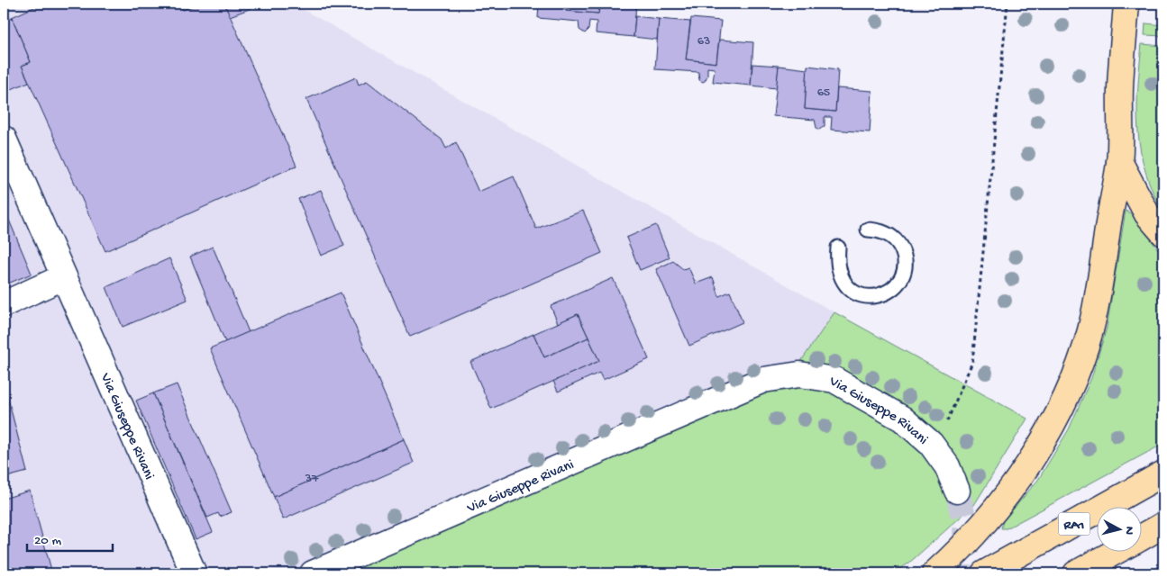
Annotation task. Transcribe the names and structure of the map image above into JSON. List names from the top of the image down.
{
  "streets": {
    "highway": ["RA1"],
    "street": ["Via Giuseppe Rivani"]
  },
  "house_numbers": ["63", "65", "37"],
  "scale_bar": "20 m",
  "north": "right"
}
